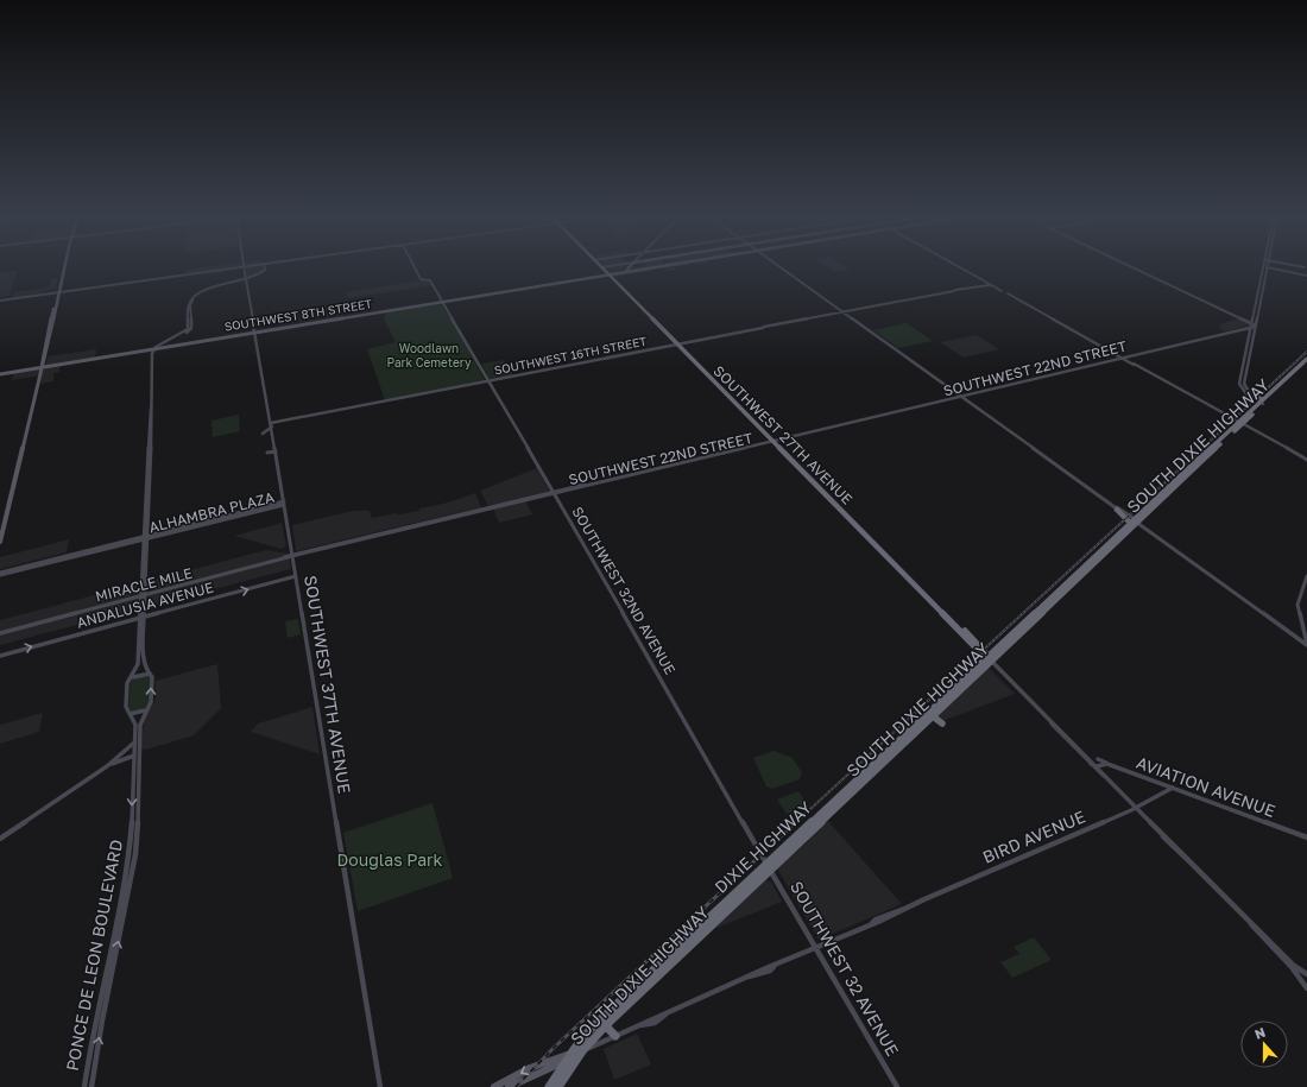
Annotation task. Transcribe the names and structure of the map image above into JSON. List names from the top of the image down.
{
  "streets": {
    "highway": ["SOUTHWEST 27TH AVENUE", "SOUTH DIXIE HIGHWAY", "DIXIE HIGHWAY"],
    "main road": [
      "SOUTHWEST 8TH STREET",
      "SOUTHWEST 16TH STREET",
      "SOUTHWEST 22ND STREET",
      "ALHAMBRA PLAZA",
      "MIRACLE MILE",
      "SOUTHWEST 32ND AVENUE",
      "ANDALUSIA AVENUE",
      "SOUTHWEST 37TH AVENUE",
      "AVIATION AVENUE",
      "BIRD AVENUE",
      "PONCE DE LEON BOULEVARD",
      "SOUTHWEST 32 AVENUE"
    ]
  },
  "crossings": [
    ["SOUTHWEST 8TH STREET", "SOUTHWEST 27TH AVENUE"],
    ["SOUTHWEST 8TH STREET", "SOUTHWEST 32ND AVENUE"],
    ["SOUTHWEST 8TH STREET", "SOUTHWEST 37TH AVENUE"],
    ["SOUTHWEST 8TH STREET", "PONCE DE LEON BOULEVARD"],
    ["SOUTHWEST 16TH STREET", "SOUTHWEST 27TH AVENUE"],
    ["SOUTHWEST 16TH STREET", "SOUTHWEST 32ND AVENUE"],
    ["SOUTHWEST 16TH STREET", "SOUTHWEST 37TH AVENUE"],
    ["SOUTHWEST 22ND STREET", "SOUTHWEST 27TH AVENUE"],
    ["SOUTHWEST 22ND STREET", "MIRACLE MILE"],
    ["SOUTHWEST 22ND STREET", "SOUTHWEST 32ND AVENUE"],
    ["SOUTHWEST 22ND STREET", "SOUTHWEST 37TH AVENUE"],
    ["SOUTHWEST 27TH AVENUE", "SOUTH DIXIE HIGHWAY"],
    ["SOUTHWEST 27TH AVENUE", "BIRD AVENUE"],
    ["SOUTHWEST 27TH AVENUE", "DIXIE HIGHWAY"],
    ["SOUTH DIXIE HIGHWAY", "SOUTHWEST 32ND AVENUE"],
    ["SOUTH DIXIE HIGHWAY", "BIRD AVENUE"],
    ["SOUTH DIXIE HIGHWAY", "DIXIE HIGHWAY"],
    ["SOUTH DIXIE HIGHWAY", "SOUTHWEST 32 AVENUE"],
    ["ALHAMBRA PLAZA", "SOUTHWEST 37TH AVENUE"],
    ["ALHAMBRA PLAZA", "PONCE DE LEON BOULEVARD"],
    ["MIRACLE MILE", "SOUTHWEST 37TH AVENUE"],
    ["MIRACLE MILE", "PONCE DE LEON BOULEVARD"],
    ["SOUTHWEST 32ND AVENUE", "DIXIE HIGHWAY"],
    ["SOUTHWEST 32ND AVENUE", "SOUTHWEST 32 AVENUE"],
    ["ANDALUSIA AVENUE", "SOUTHWEST 37TH AVENUE"],
    ["ANDALUSIA AVENUE", "PONCE DE LEON BOULEVARD"],
    ["AVIATION AVENUE", "BIRD AVENUE"],
    ["BIRD AVENUE", "SOUTHWEST 32 AVENUE"],
    ["DIXIE HIGHWAY", "SOUTHWEST 32 AVENUE"]
  ],
  "one_way": ["ANDALUSIA AVENUE"],
  "parks": ["Woodlawn Park Cemetery", "Douglas Park"],
  "north": "top"
}
